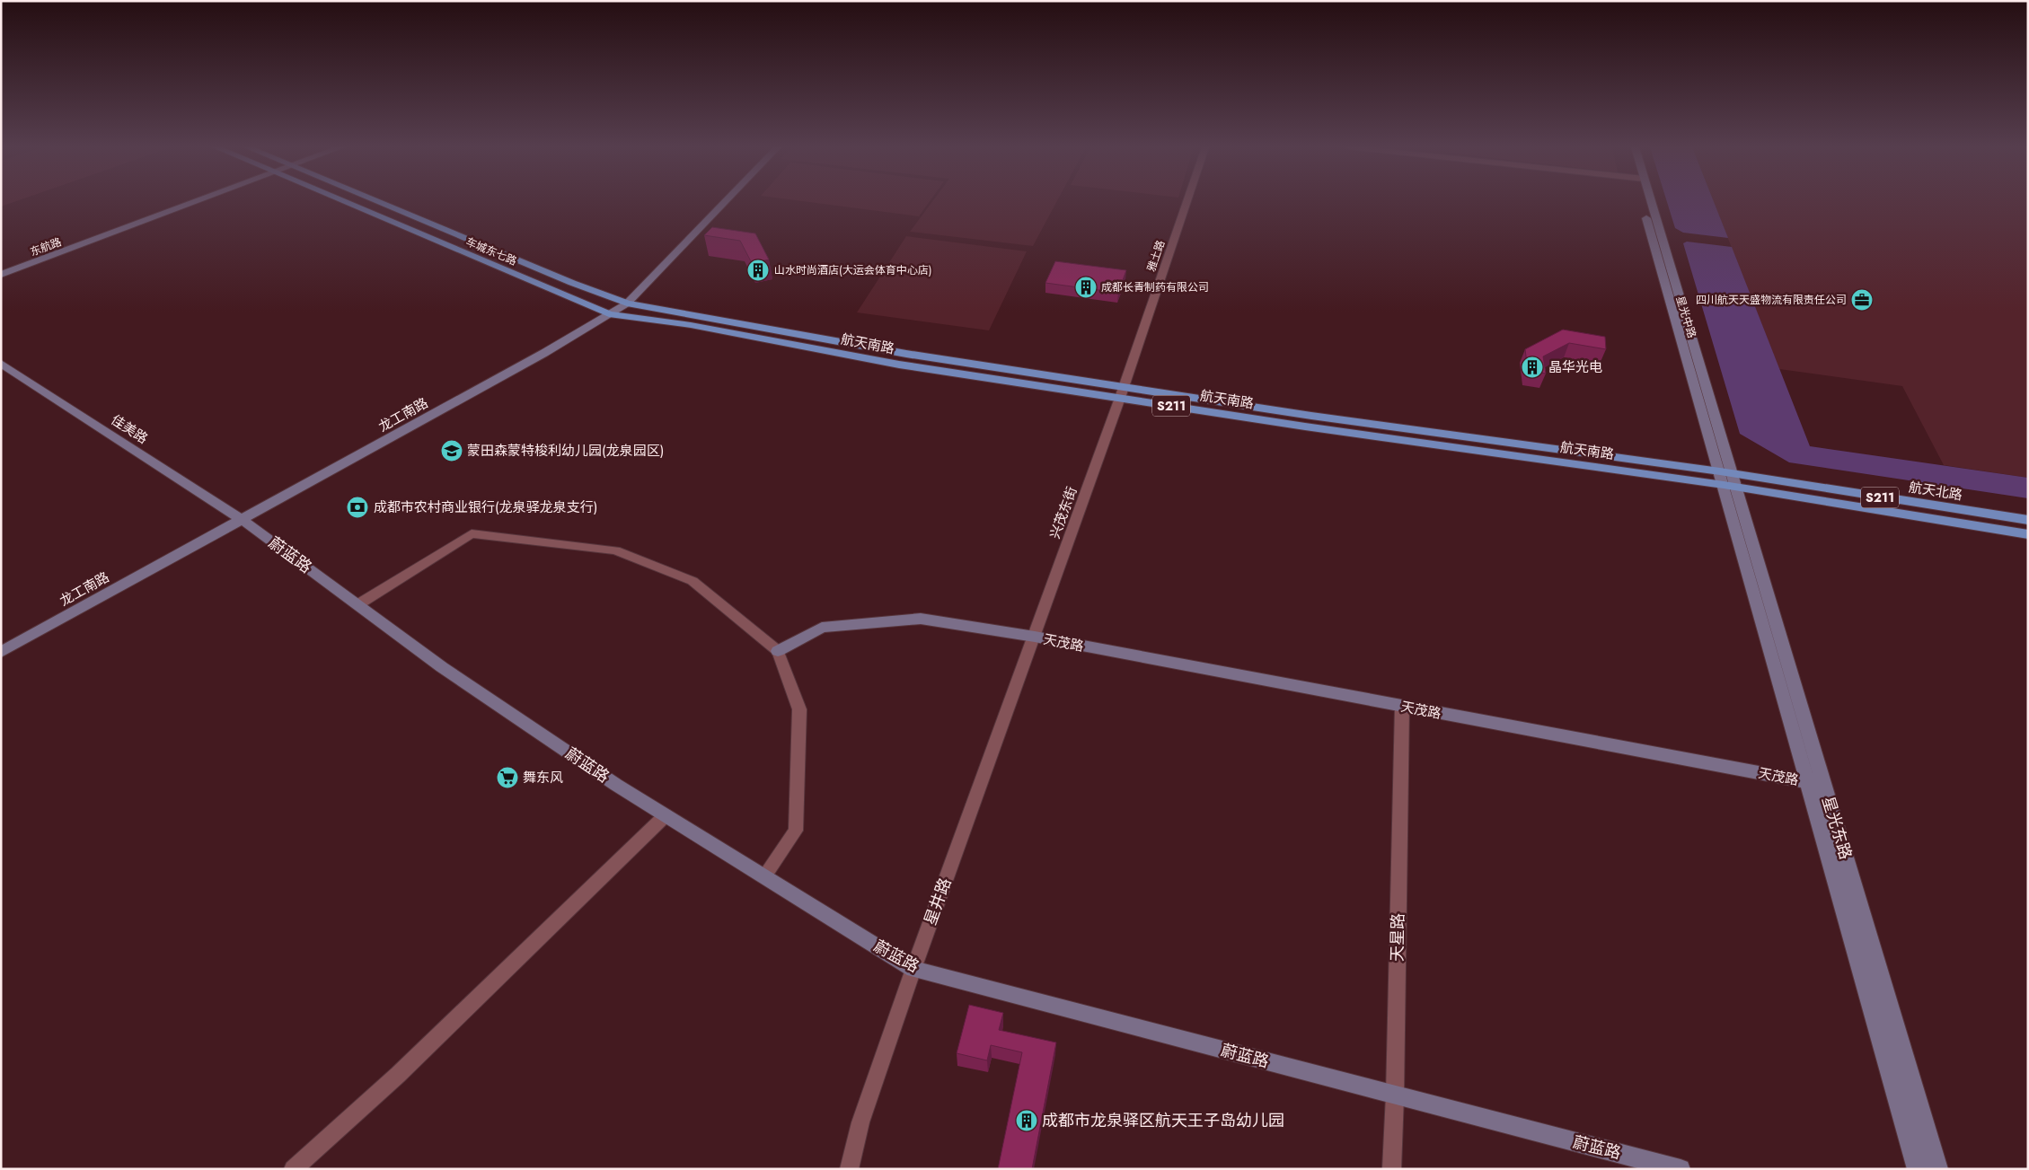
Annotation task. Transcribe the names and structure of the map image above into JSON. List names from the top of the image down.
{
  "streets": {
    "main road": [
      "车城东七路",
      "航天南路",
      "S211",
      "航天北路"
    ],
    "street": [
      "东航路",
      "雅土路",
      "星光中路",
      "龙工南路",
      "佳美路",
      "兴茂东街",
      "蔚蓝路",
      "天茂路",
      "星光东路",
      "星井路",
      "天星路"
    ]
  },
  "crossings": [
    ["车城东七路", "航天南路"],
    ["车城东七路", "龙工南路"],
    ["雅土路", "航天南路"],
    ["雅土路", "兴茂东街"],
    ["星光中路", "航天南路"],
    ["星光中路", "航天北路"],
    ["星光中路", "星光东路"],
    ["航天南路", "龙工南路"],
    ["航天南路", "航天北路"],
    ["航天南路", "兴茂东街"],
    ["航天南路", "星光东路"],
    ["龙工南路", "佳美路"],
    ["龙工南路", "蔚蓝路"],
    ["佳美路", "蔚蓝路"],
    ["航天北路", "星光东路"],
    ["兴茂东街", "天茂路"],
    ["兴茂东街", "星井路"],
    ["蔚蓝路", "星井路"],
    ["蔚蓝路", "天星路"],
    ["天茂路", "星光东路"],
    ["天茂路", "星井路"],
    ["天茂路", "天星路"]
  ],
  "places": {
    "building": [
      "山水时尚酒店(大运会体育中心店)",
      "成都长青制药有限公司",
      "晶华光电",
      "成都市龙泉驿区航天王子岛幼儿园"
    ],
    "office": ["四川航天天盛物流有限责任公司"],
    "school or university": ["蒙田森蒙特梭利幼儿园(龙泉园区)"],
    "bank": ["成都市农村商业银行(龙泉驿龙泉支行)"],
    "supermarket": ["舞东风"]
  }
}
